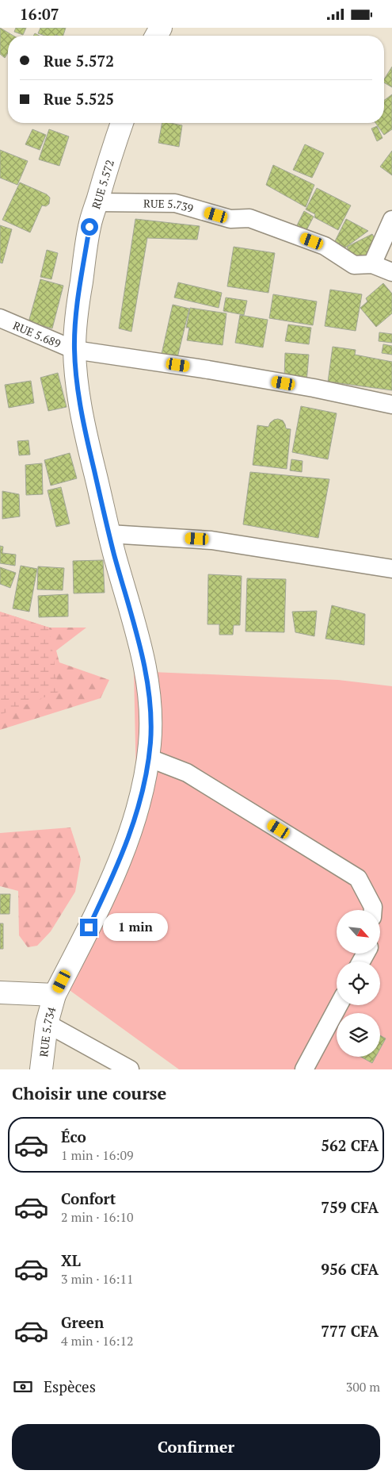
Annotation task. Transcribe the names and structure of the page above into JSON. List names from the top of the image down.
{
  "streets": {
    "street": [
      "RUE 5.572",
      "RUE 5.739",
      "RUE 5.689",
      "RUE 5.734"
    ]
  },
  "crossings": [
    ["RUE 5.572", "RUE 5.739"],
    ["RUE 5.572", "RUE 5.689"],
    ["RUE 5.572", "RUE 5.734"]
  ],
  "north": "bottom right",
  "page": {
    "status": "16:07",
    "banner": ["Rue 5.572", "Rue 5.525"],
    "bubble": "1 min",
    "heading": "Choisir une course",
    "list": [
      {
        "name": "Éco",
        "note": "1 min · 16:09",
        "value": "562 CFA"
      },
      {
        "name": "Confort",
        "note": "2 min · 16:10",
        "value": "759 CFA"
      },
      {
        "name": "XL",
        "note": "3 min · 16:11",
        "value": "956 CFA"
      },
      {
        "name": "Green",
        "note": "4 min · 16:12",
        "value": "777 CFA"
      }
    ],
    "pay": ["Espèces", "300 m"],
    "buttons": "Confirmer"
  }
}
